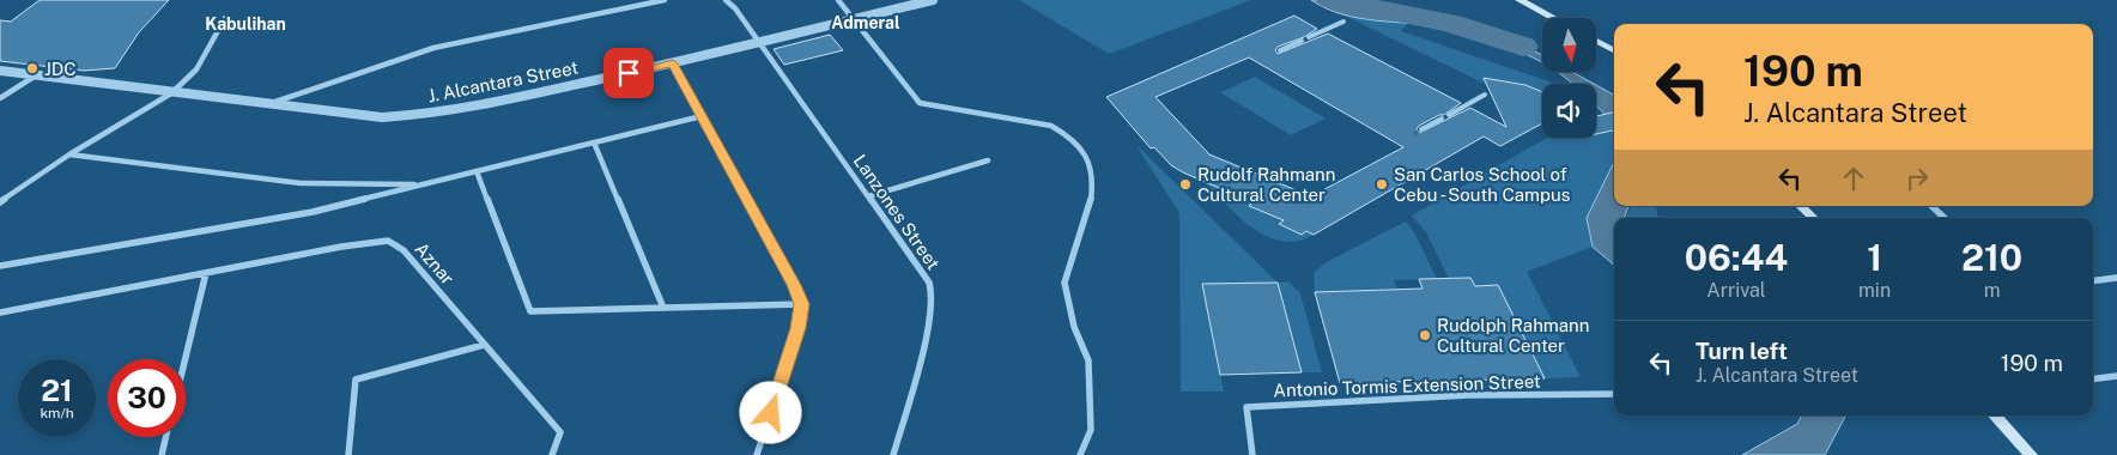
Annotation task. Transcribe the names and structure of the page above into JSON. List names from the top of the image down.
{
  "streets": {
    "street": [
      "J. Alcantara Street",
      "Lanzones Street",
      "Aznar",
      "Antonio Tormis Extension Street"
    ]
  },
  "crossings": [
    ["J. Alcantara Street", "Lanzones Street"]
  ],
  "districts": ["Admeral", "Kabulihan"],
  "places": [
    "JDC",
    "Rudolf Rahmann Cultural Center",
    "San Carlos School of Cebu - South Campus",
    "Rudolph Rahmann Cultural Center"
  ],
  "north": "bottom",
  "page": {
    "turn": ["190 m", "J. Alcantara Street"],
    "eta": [
      "06:44",
      "Arrival",
      "1",
      "min",
      "210",
      "m"
    ],
    "list": [
      {
        "name": "Turn left",
        "note": "J. Alcantara Street",
        "value": "190 m"
      }
    ],
    "speed": "21 km/h",
    "limit": "30"
  }
}
